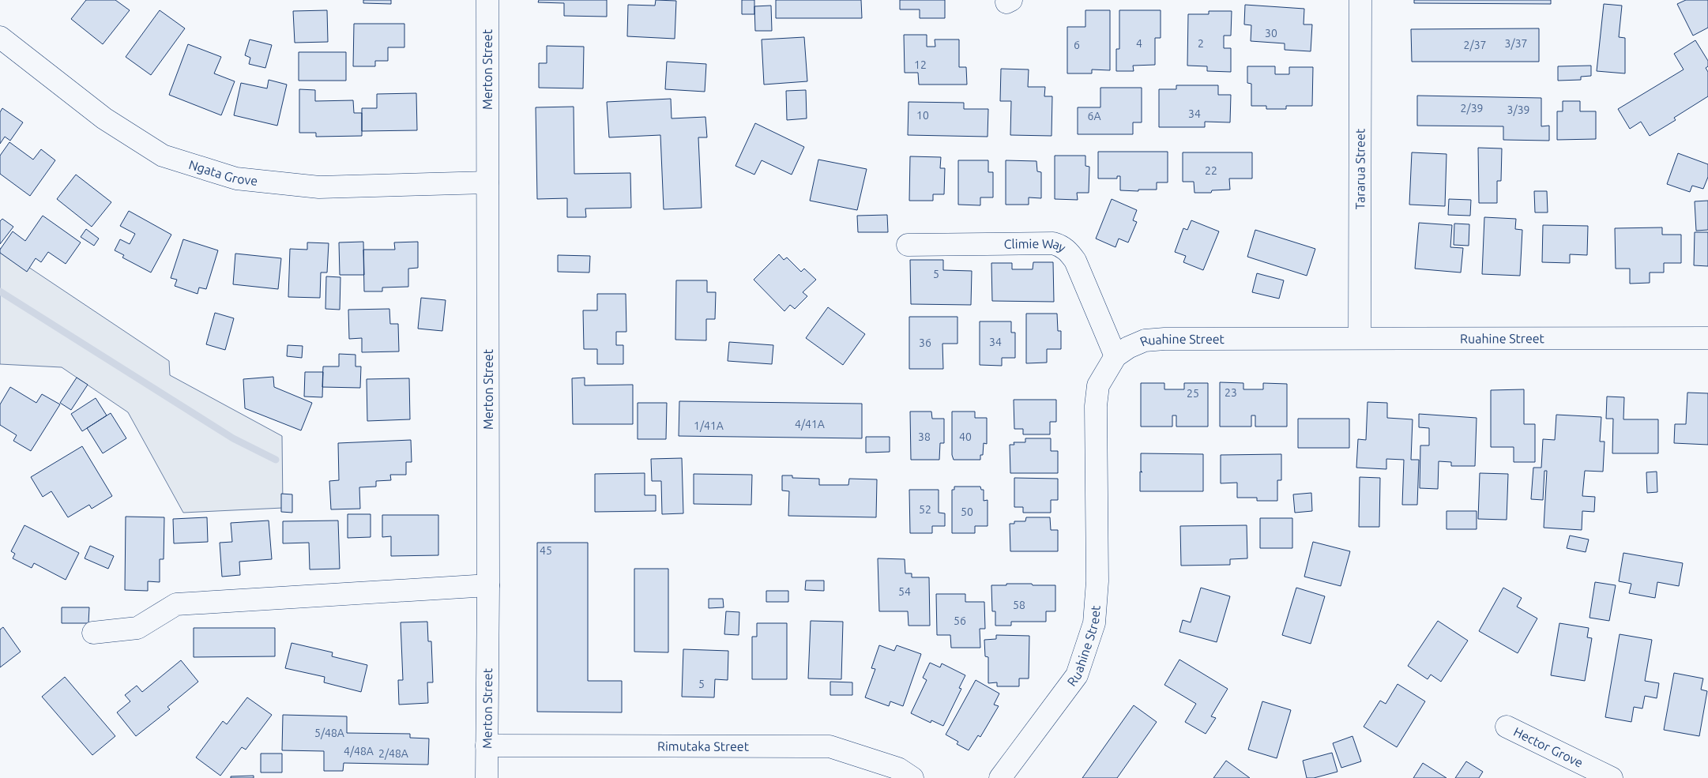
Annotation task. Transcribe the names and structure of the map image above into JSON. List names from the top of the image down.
{
  "streets": {
    "street": [
      "Merton Street",
      "Tararua Street",
      "Ngata Grove",
      "Climie Way",
      "Ruahine Street",
      "Rimutaka Street",
      "Hector Grove"
    ]
  },
  "crossings": [
    ["Merton Street", "Ngata Grove"],
    ["Merton Street", "Rimutaka Street"],
    ["Tararua Street", "Ruahine Street"],
    ["Climie Way", "Ruahine Street"]
  ],
  "house_numbers": [
    "30",
    "4",
    "2",
    "3/37",
    "6",
    "2/37",
    "12",
    "2/39",
    "3/39",
    "34",
    "10",
    "6A",
    "22",
    "5",
    "34",
    "36",
    "23",
    "25",
    "4/41A",
    "1/41A",
    "38",
    "40",
    "52",
    "50",
    "45",
    "54",
    "58",
    "56",
    "5",
    "5/48A",
    "4/48A",
    "2/48A"
  ]
}
